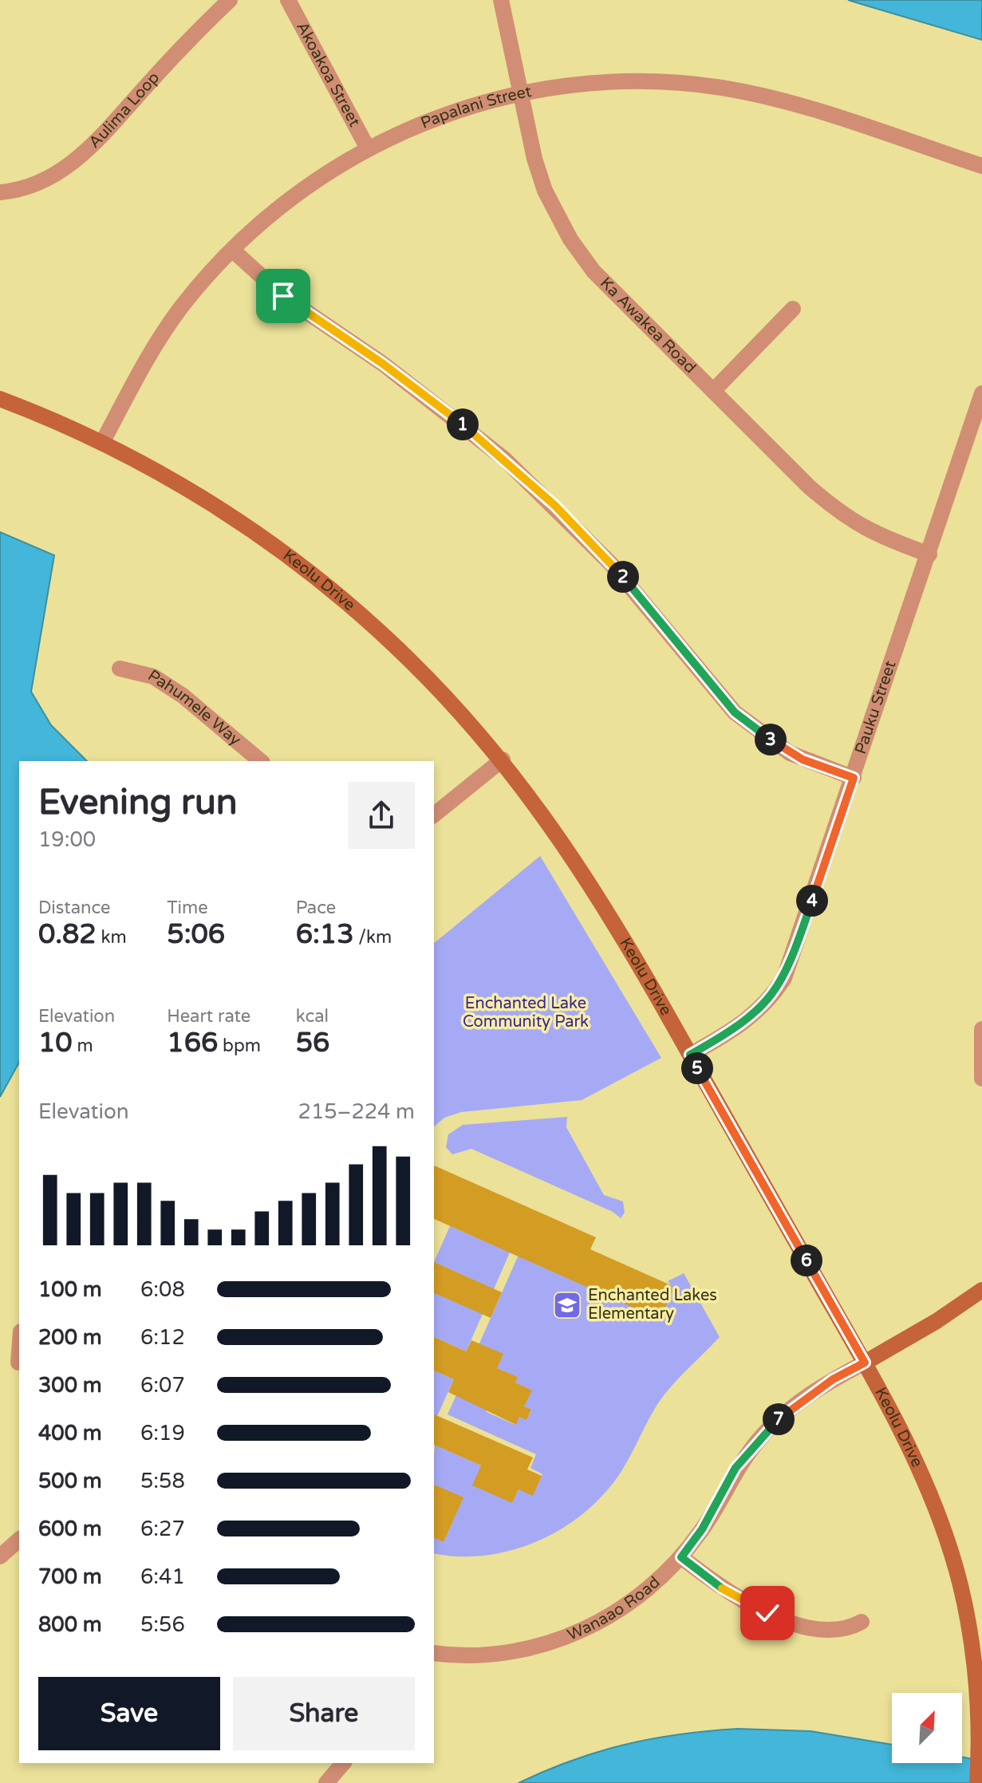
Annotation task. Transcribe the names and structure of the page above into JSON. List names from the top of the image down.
{
  "streets": {
    "main road": ["Keolu Drive", "Wanaao Road"],
    "street": [
      "Akoakoa Street",
      "Papalani Street",
      "Aulima Loop",
      "Ka Awakea Road",
      "Pauku Street",
      "Pahumele Way"
    ]
  },
  "crossings": [
    ["Akoakoa Street", "Papalani Street"],
    ["Papalani Street", "Ka Awakea Road"],
    ["Papalani Street", "Keolu Drive"],
    ["Ka Awakea Road", "Pauku Street"],
    ["Keolu Drive", "Pauku Street"],
    ["Keolu Drive", "Wanaao Road"]
  ],
  "parks": ["Enchanted Lake Community Park"],
  "places": {
    "school or university": ["Enchanted Lakes Elementary"]
  },
  "north": "top right",
  "page": {
    "pins": [
      "1",
      "2",
      "3",
      "4",
      "5",
      "6",
      "7"
    ],
    "heading": ["Evening run", "19:00"],
    "stats": [
      ["Distance", "0.82 km"],
      ["Time", "5:06"],
      ["Pace", "6:13 /km"],
      ["Elevation", "10 m"],
      ["Heart rate", "166 bpm"],
      ["kcal", "56"]
    ],
    "chart": ["Elevation", "215–224 m"],
    "list": [
      {
        "name": "100 m",
        "note": "6:08"
      },
      {
        "name": "200 m",
        "note": "6:12"
      },
      {
        "name": "300 m",
        "note": "6:07"
      },
      {
        "name": "400 m",
        "note": "6:19"
      },
      {
        "name": "500 m",
        "note": "5:58"
      },
      {
        "name": "600 m",
        "note": "6:27"
      },
      {
        "name": "700 m",
        "note": "6:41"
      },
      {
        "name": "800 m",
        "note": "5:56"
      }
    ],
    "buttons": ["Save", "Share"]
  }
}
